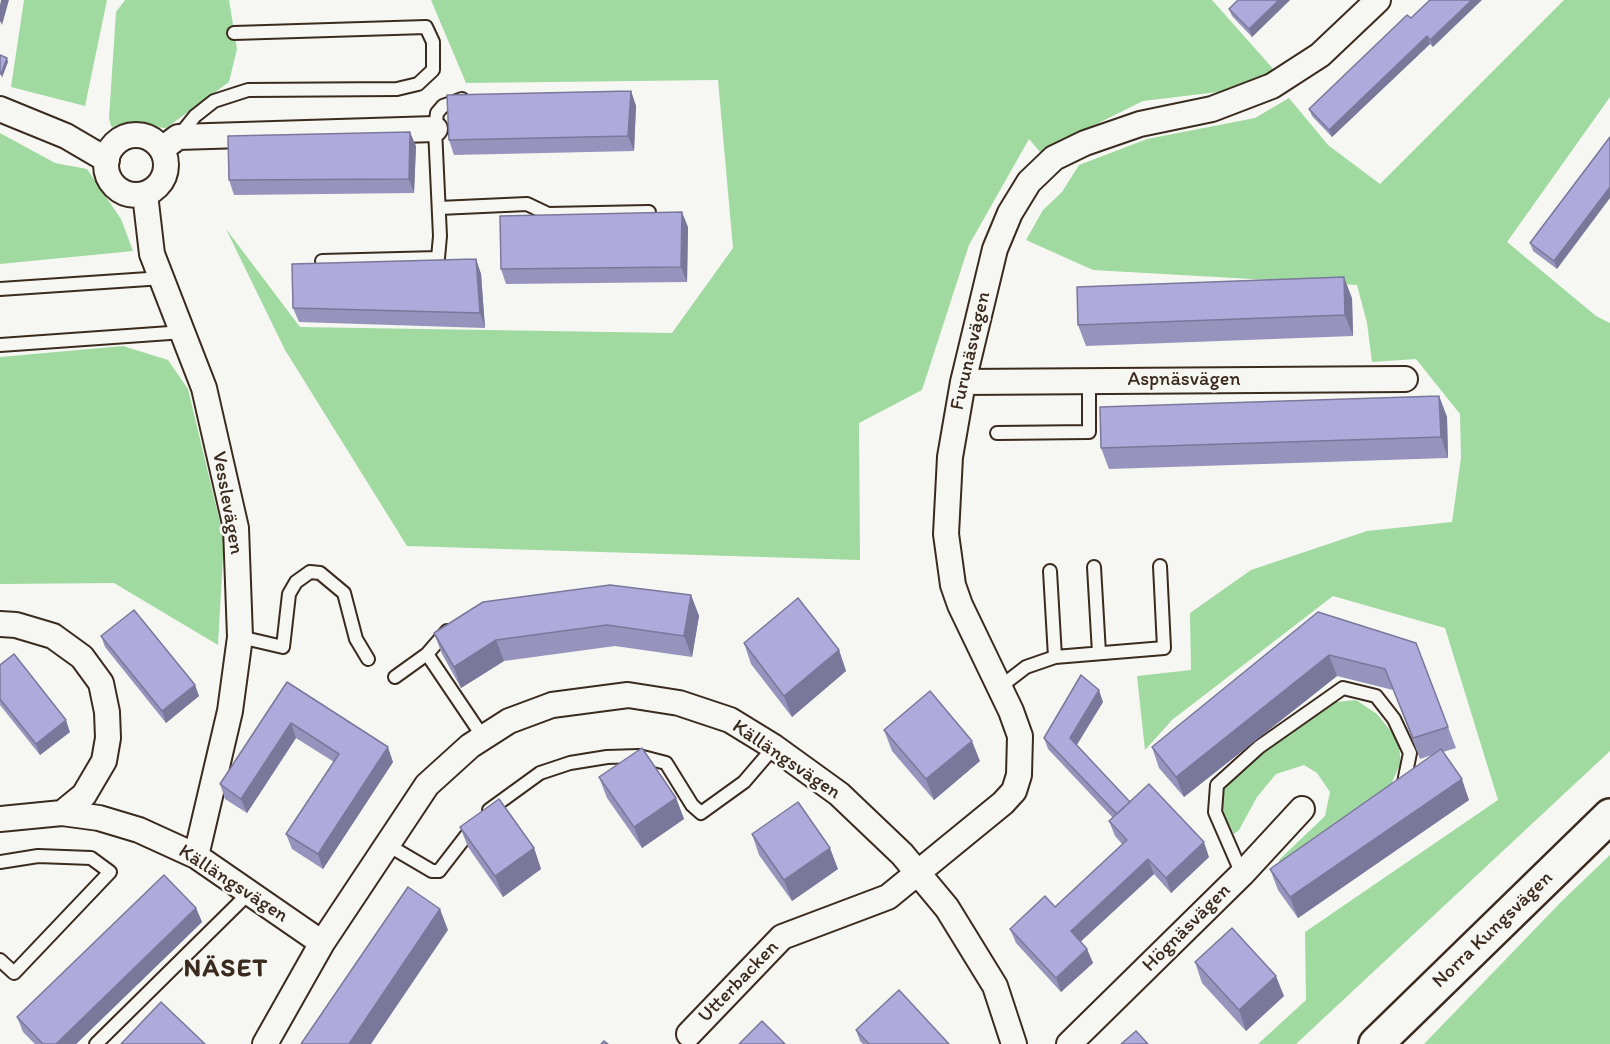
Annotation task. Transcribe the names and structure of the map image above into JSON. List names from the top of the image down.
{
  "streets": {
    "main road": ["Norra Kungsvägen"],
    "street": [
      "Furunäsvägen",
      "Aspnäsvägen",
      "Vesslevägen",
      "Källängsvägen",
      "Högnäsvägen",
      "Utterbacken"
    ]
  },
  "crossings": [
    ["Furunäsvägen", "Aspnäsvägen"],
    ["Furunäsvägen", "Källängsvägen"],
    ["Furunäsvägen", "Utterbacken"],
    ["Vesslevägen", "Källängsvägen"],
    ["Källängsvägen", "Utterbacken"]
  ],
  "districts": ["NÄSET"]
}
